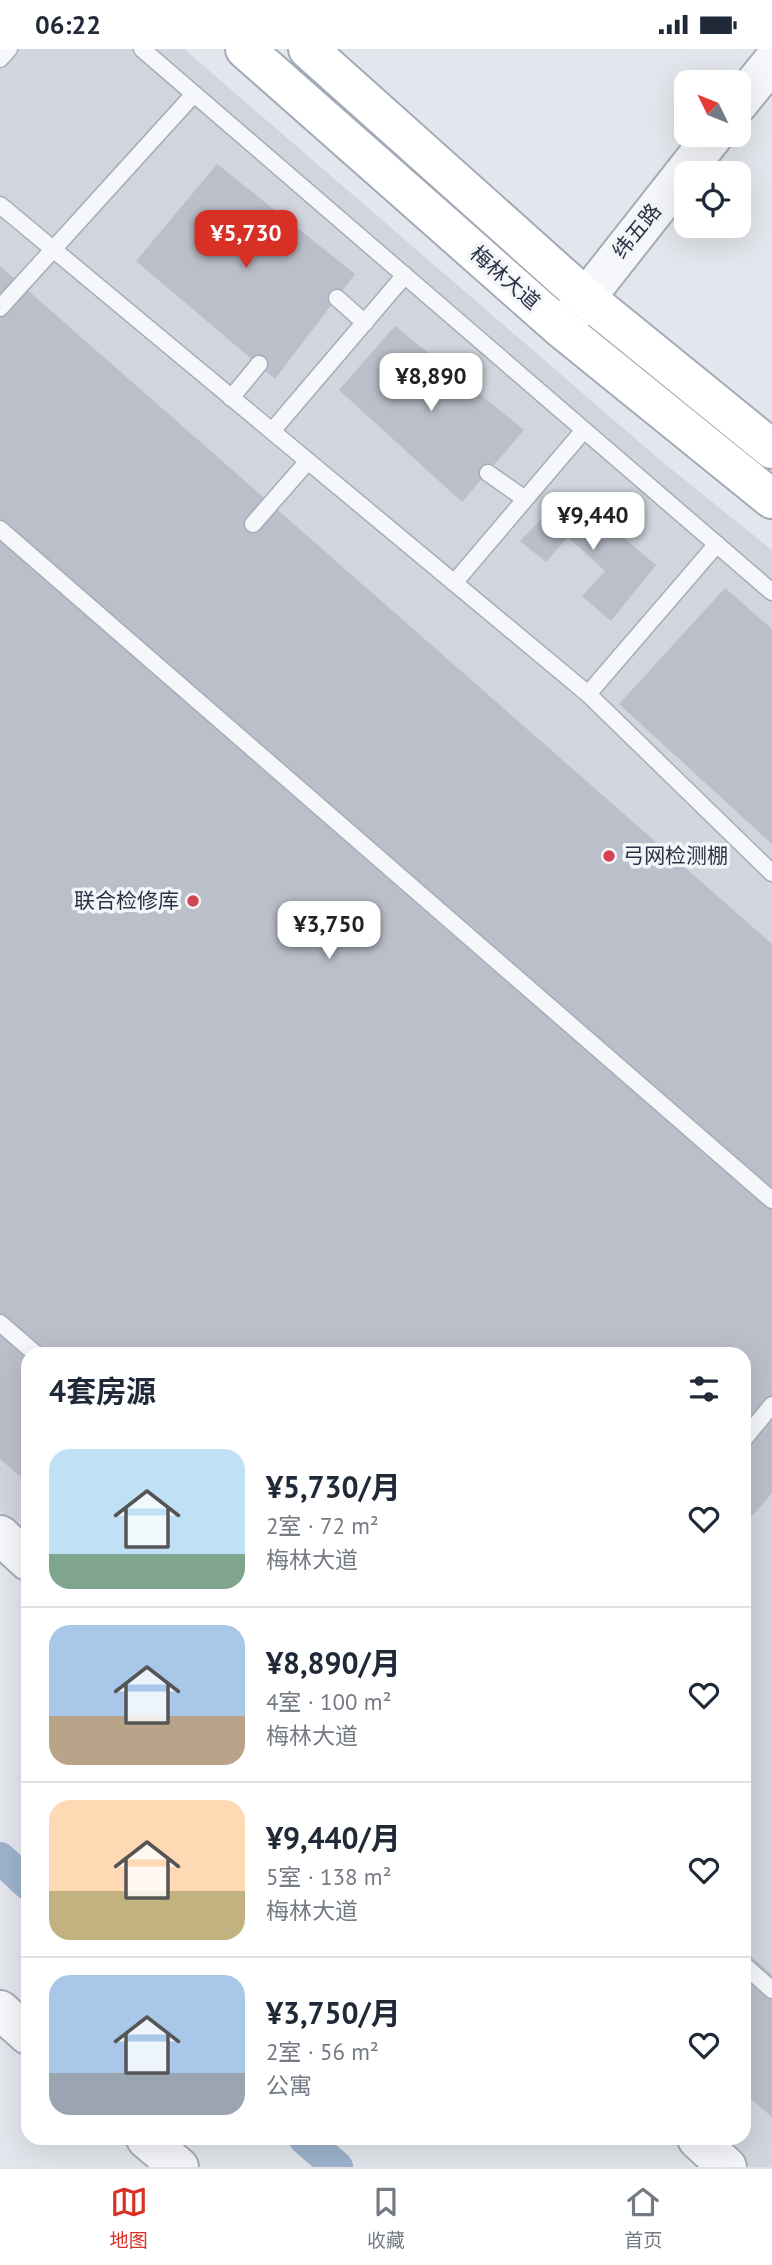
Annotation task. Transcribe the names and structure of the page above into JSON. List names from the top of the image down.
{
  "streets": {
    "main road": ["梅林大道"],
    "street": ["纬五路"]
  },
  "crossings": [
    ["纬五路", "梅林大道"]
  ],
  "places": ["弓网检测棚", "联合检修库"],
  "north": "top left",
  "page": {
    "status": "06:22",
    "price": [
      "¥5,730",
      "¥8,890",
      "¥9,440",
      "¥3,750"
    ],
    "heading": "4套房源",
    "list": [
      {
        "name": "¥5,730/月",
        "note": "2室 · 72 m² · 梅林大道"
      },
      {
        "name": "¥8,890/月",
        "note": "4室 · 100 m² · 梅林大道"
      },
      {
        "name": "¥9,440/月",
        "note": "5室 · 138 m² · 梅林大道"
      },
      {
        "name": "¥3,750/月",
        "note": "2室 · 56 m² · 公寓"
      }
    ],
    "tabs": ["地图", "收藏", "首页"]
  }
}
